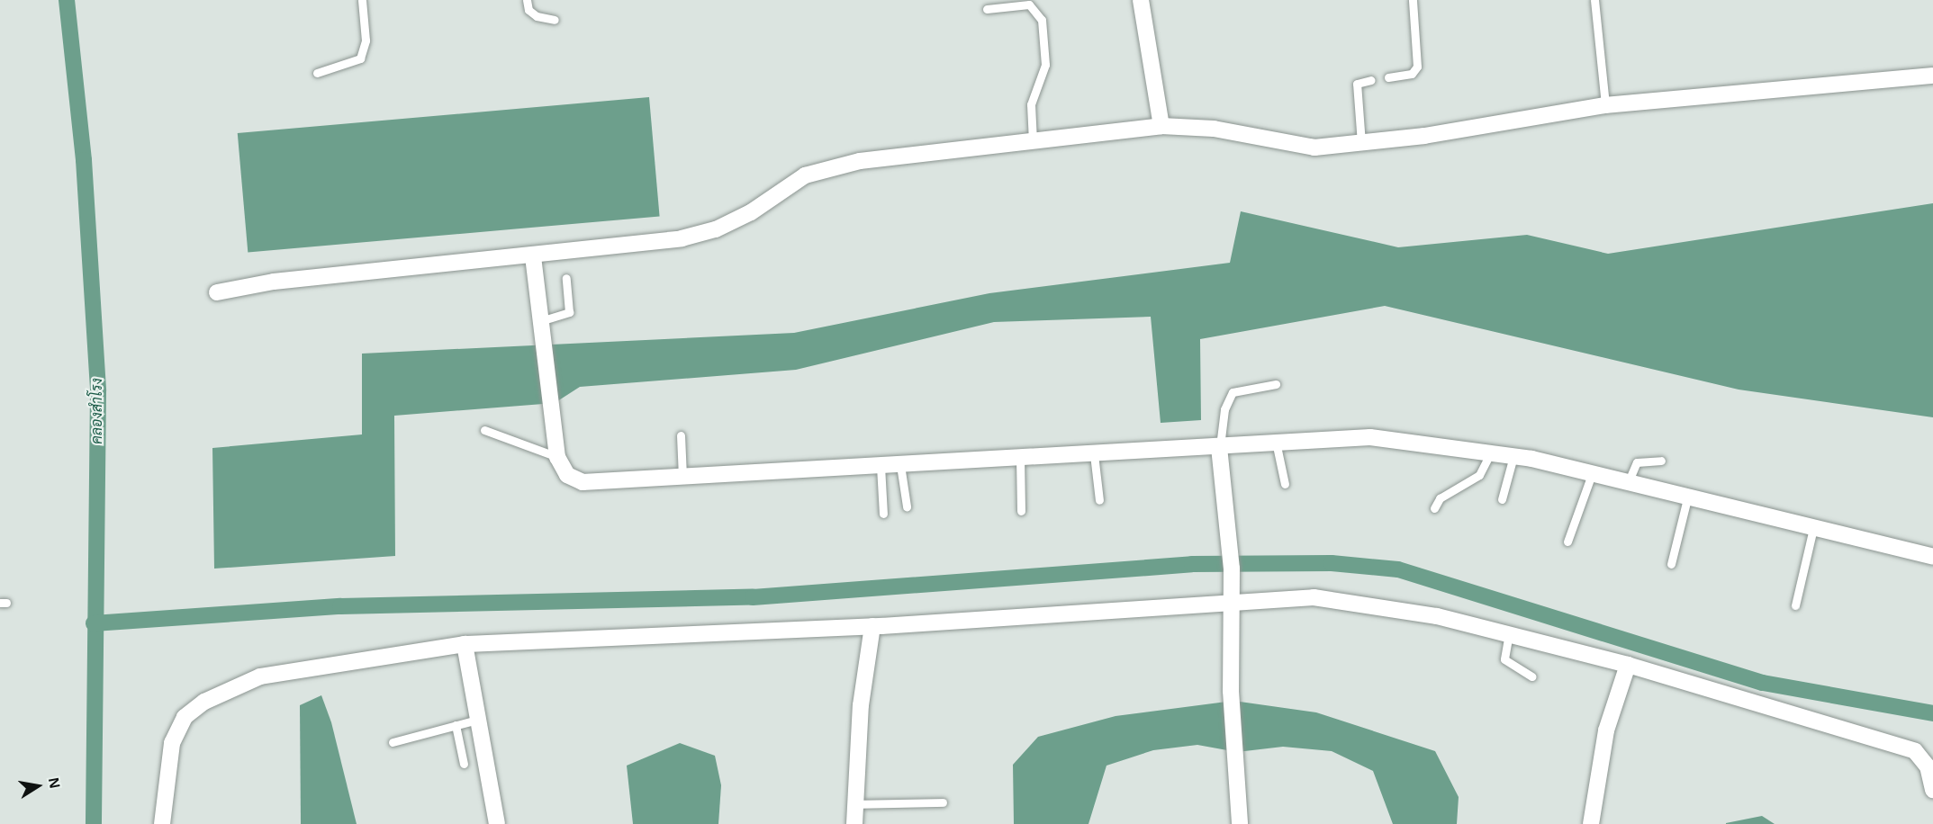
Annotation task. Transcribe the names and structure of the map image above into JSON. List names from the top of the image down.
{
  "water": ["คลองสำโรง"],
  "north": "right"
}
